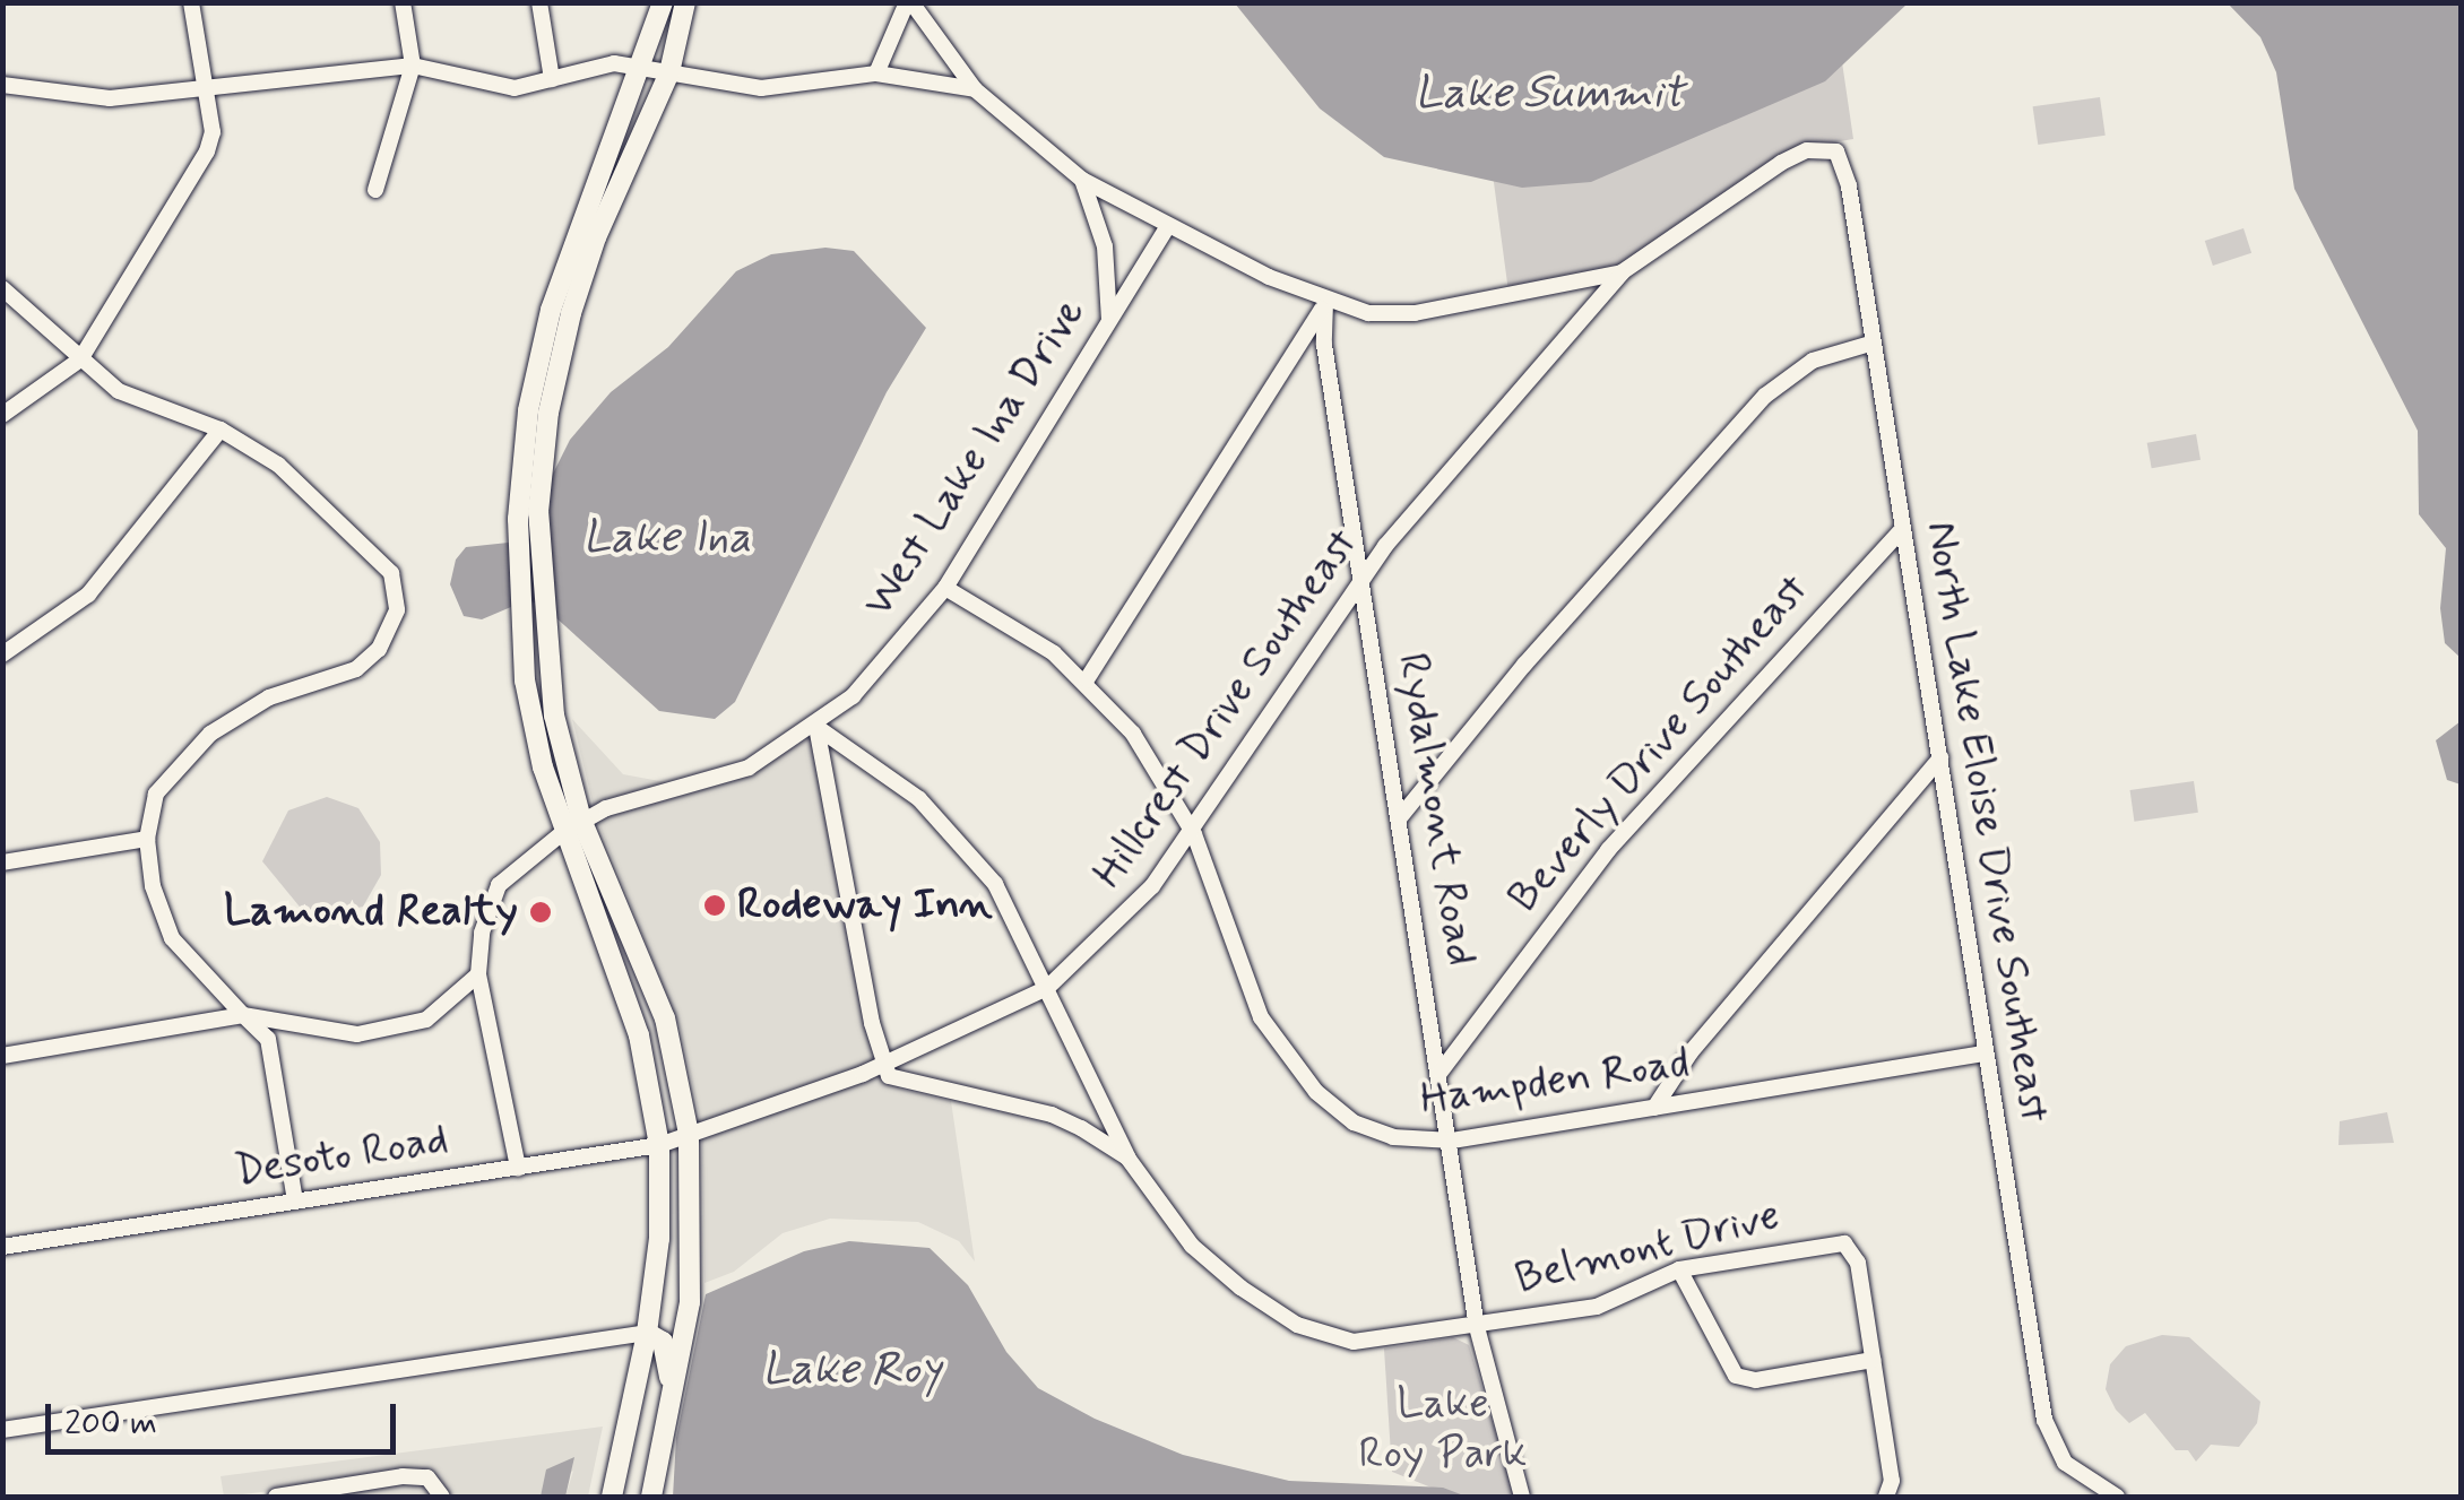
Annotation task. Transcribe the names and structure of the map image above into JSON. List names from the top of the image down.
{
  "streets": {
    "street": [
      "West Lake Ina Drive",
      "Hillcrest Drive Southeast",
      "Beverly Drive Southeast",
      "Rydalmont Road",
      "North Lake Eloise Drive Southeast",
      "Hampden Road",
      "Desoto Road",
      "Belmont Drive"
    ]
  },
  "crossings": [
    ["West Lake Ina Drive", "Hampden Road"],
    ["West Lake Ina Drive", "Desoto Road"],
    ["Hillcrest Drive Southeast", "Rydalmont Road"],
    ["Hillcrest Drive Southeast", "North Lake Eloise Drive Southeast"],
    ["Hillcrest Drive Southeast", "Hampden Road"],
    ["Hillcrest Drive Southeast", "Desoto Road"],
    ["Beverly Drive Southeast", "Rydalmont Road"],
    ["Beverly Drive Southeast", "North Lake Eloise Drive Southeast"],
    ["Rydalmont Road", "Hampden Road"],
    ["Rydalmont Road", "Belmont Drive"],
    ["North Lake Eloise Drive Southeast", "Hampden Road"]
  ],
  "water": ["Lake Summit", "Lake Ina", "Lake Roy"],
  "parks": ["Lake Roy Park"],
  "places": ["Rodeway Inn", "Lamond Realty"],
  "scale_bar": "200 m"
}
